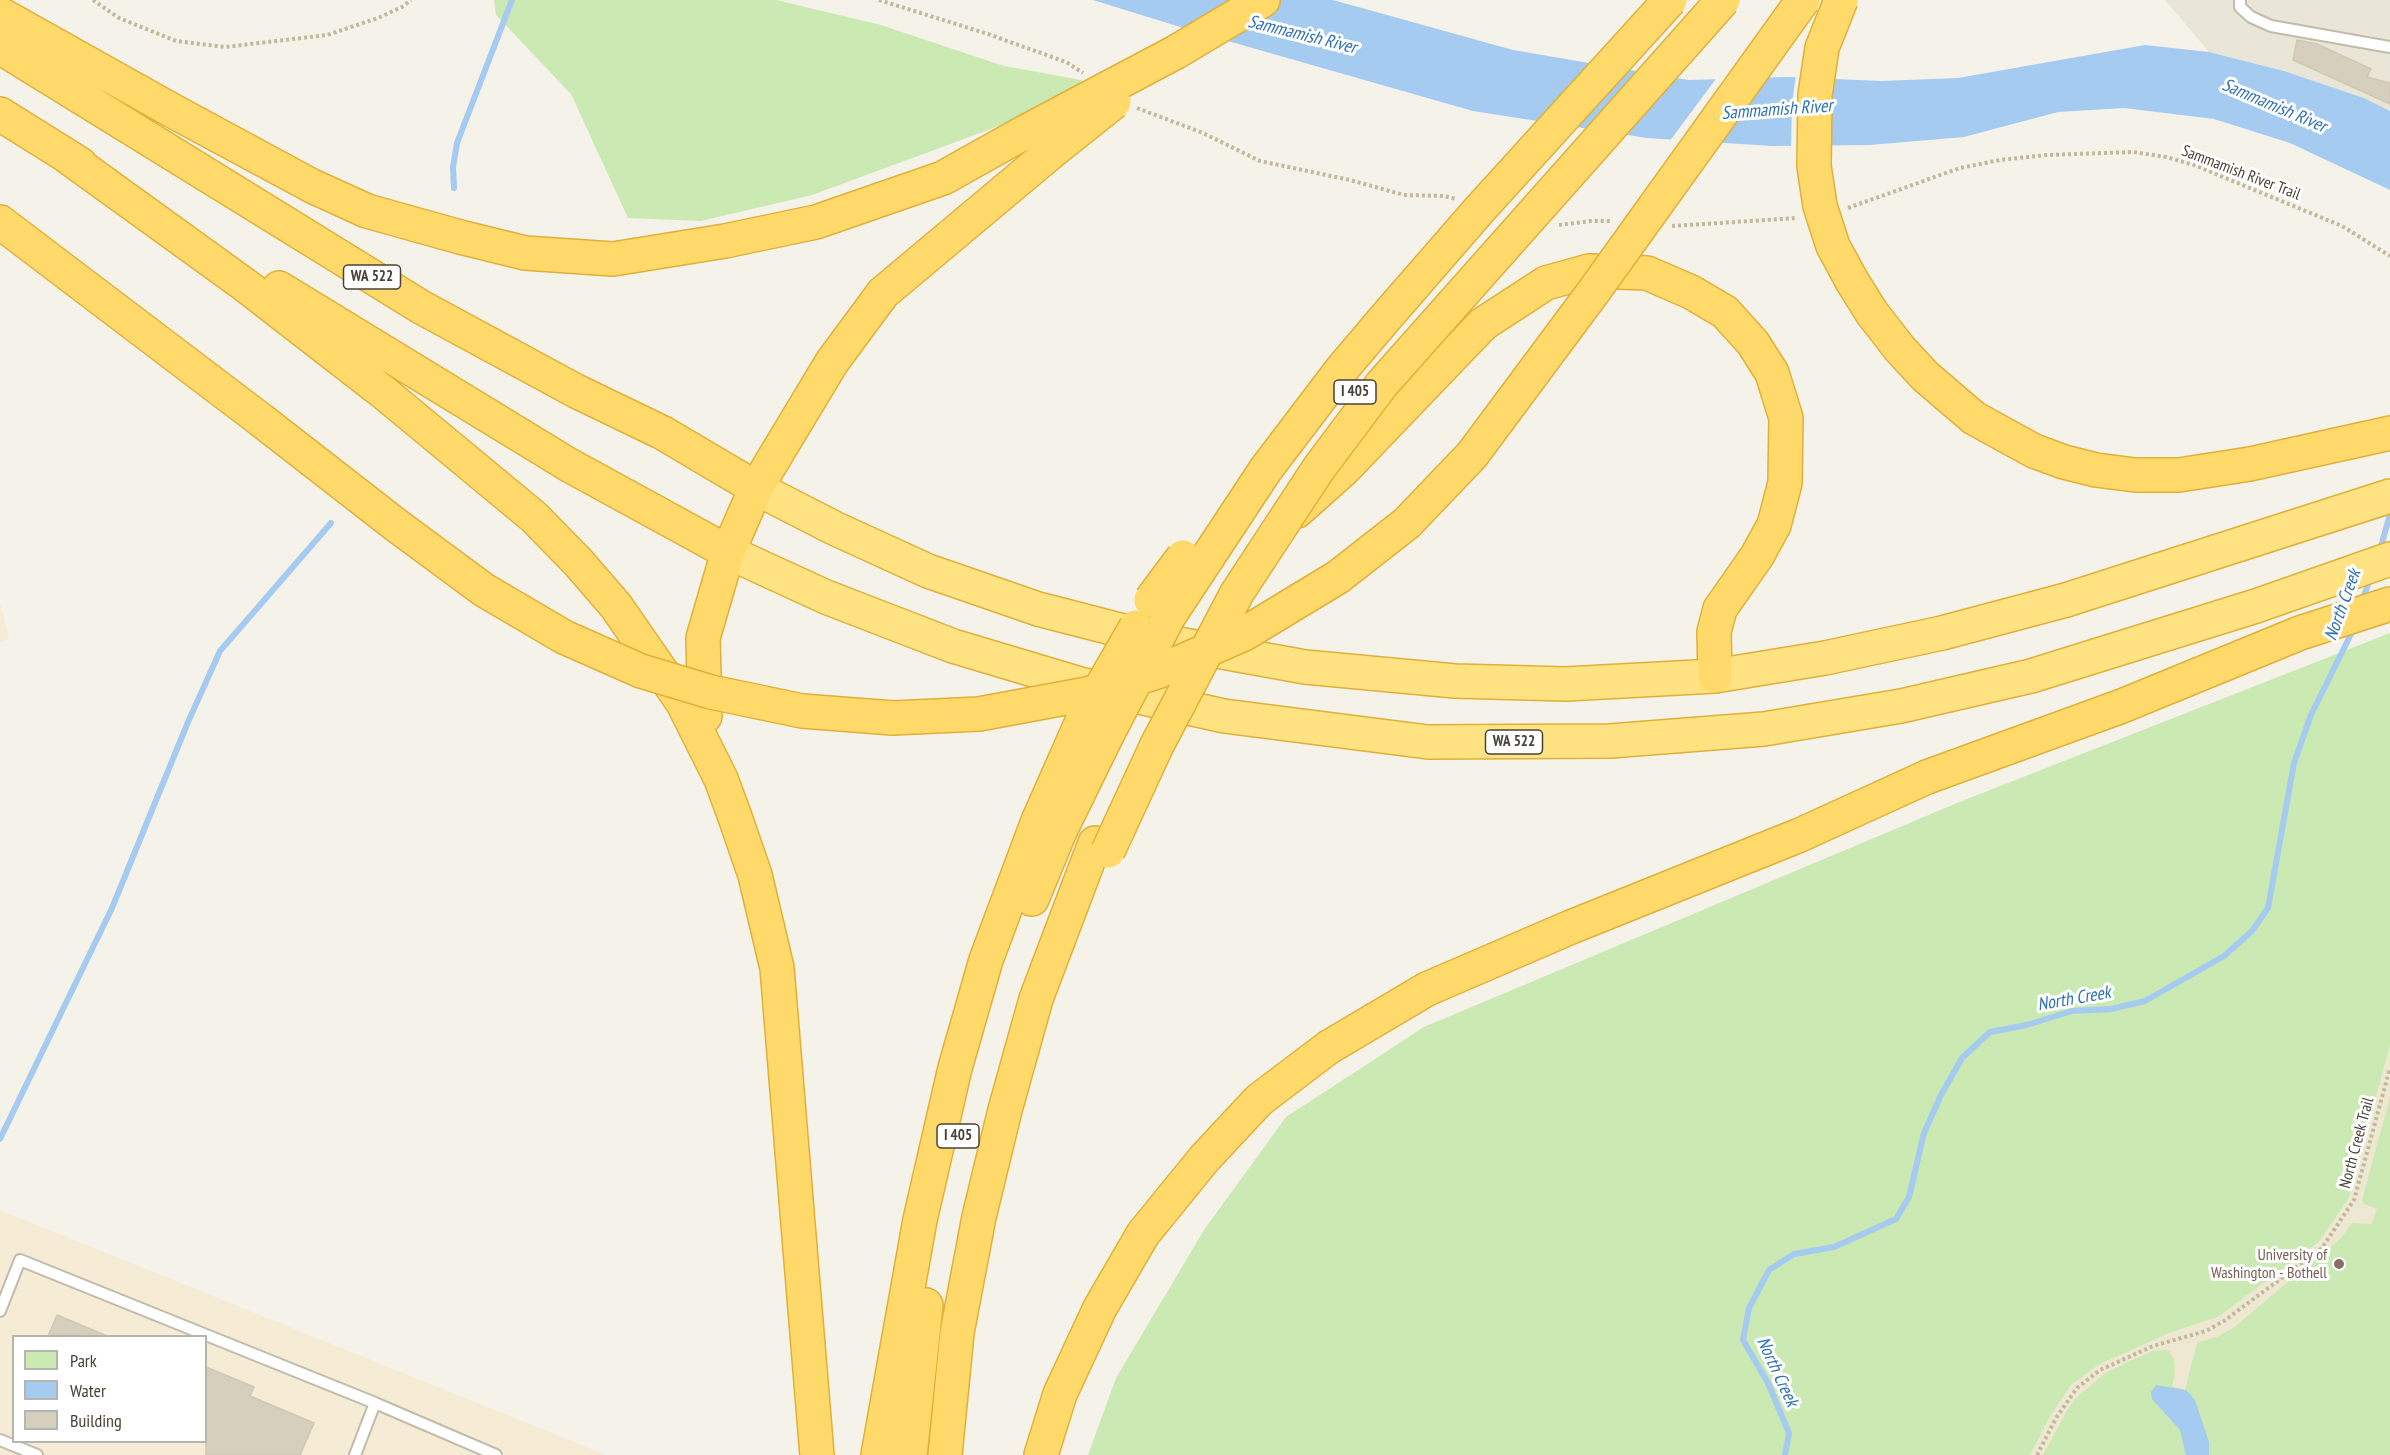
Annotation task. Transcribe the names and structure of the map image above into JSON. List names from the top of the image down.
{
  "streets": {
    "highway": ["WA 522", "I 405"],
    "path": ["Sammamish River Trail", "North Creek Trail"]
  },
  "water": ["Sammamish River", "North Creek"],
  "places": ["University of Washington - Bothell"],
  "legend": ["Park", "Water", "Building"]
}
